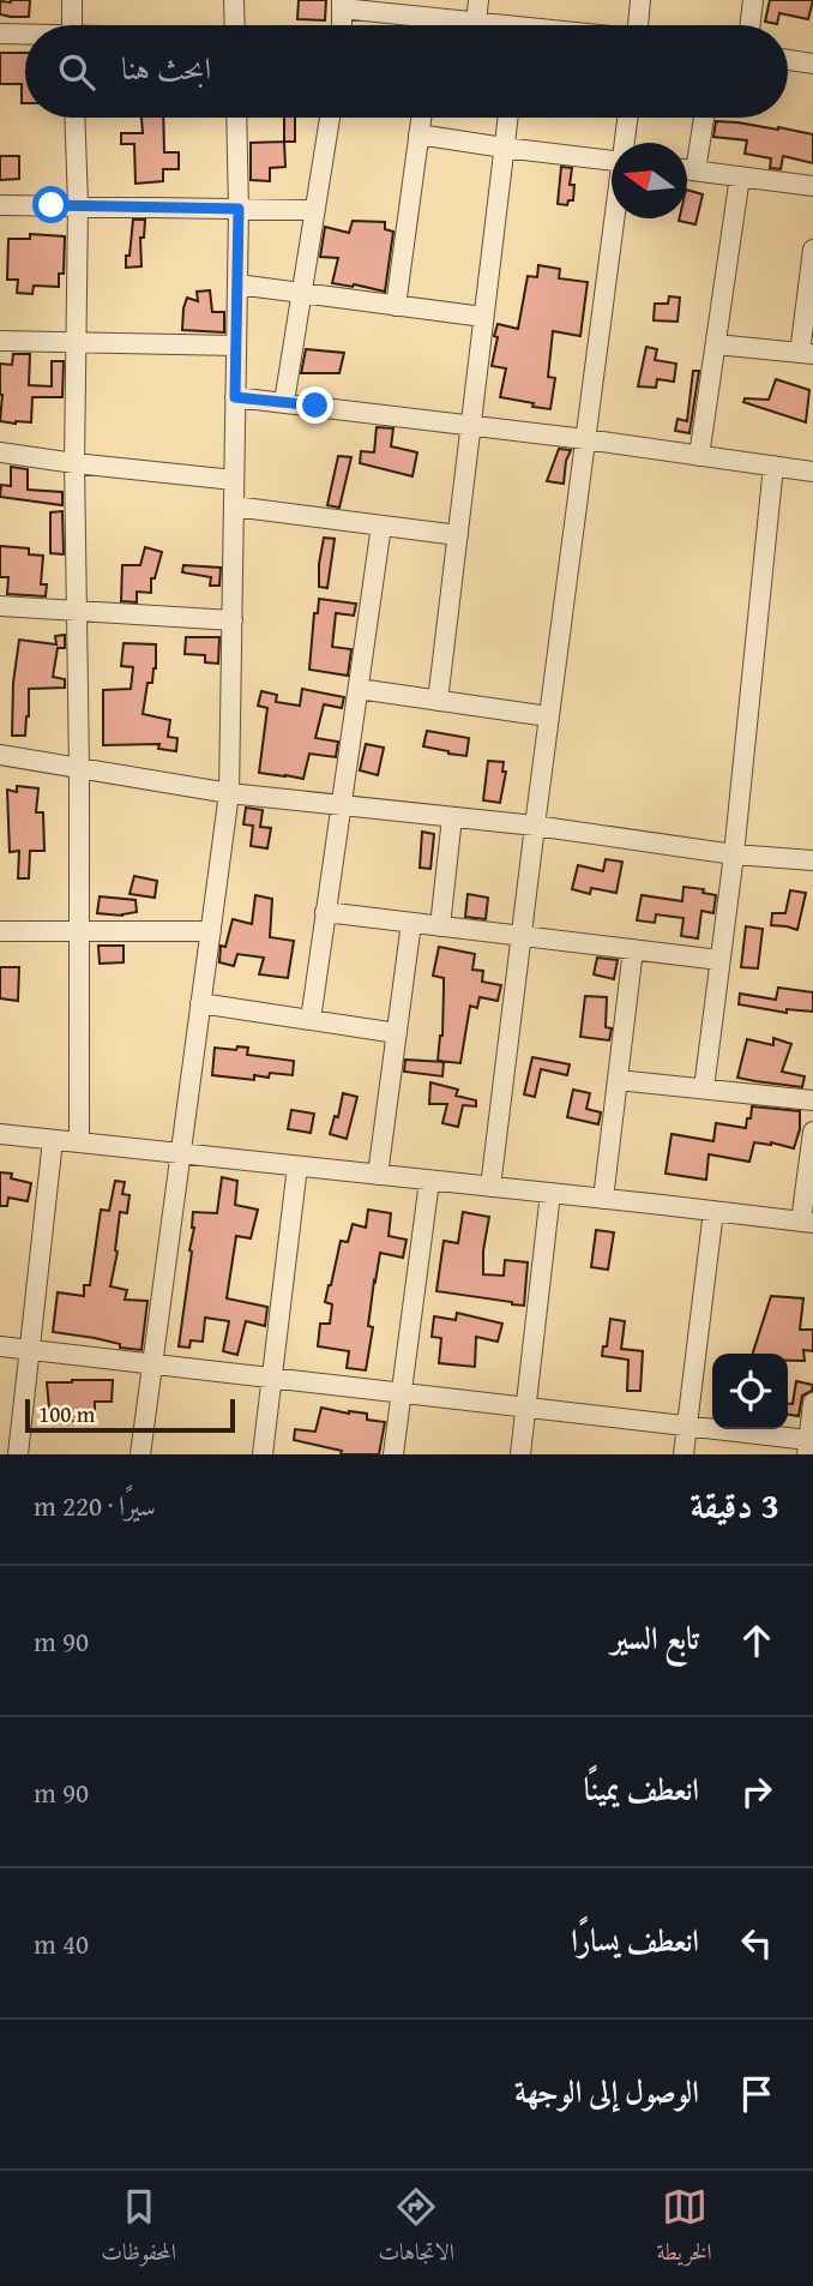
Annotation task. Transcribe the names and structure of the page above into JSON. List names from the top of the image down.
{
  "scale_bar": "100 m",
  "north": "left",
  "page": {
    "search": "ابحث هنا",
    "scale": "100 m",
    "heading": ["3 دقيقة", "سيرًا · 220 m"],
    "list": [
      ["تابع السير", "90 m"],
      ["انعطف يمينًا", "90 m"],
      ["انعطف يسارًا", "40 m"],
      "الوصول إلى الوجهة"
    ],
    "nav": ["الخريطة", "الاتجاهات", "المحفوظات"]
  }
}
